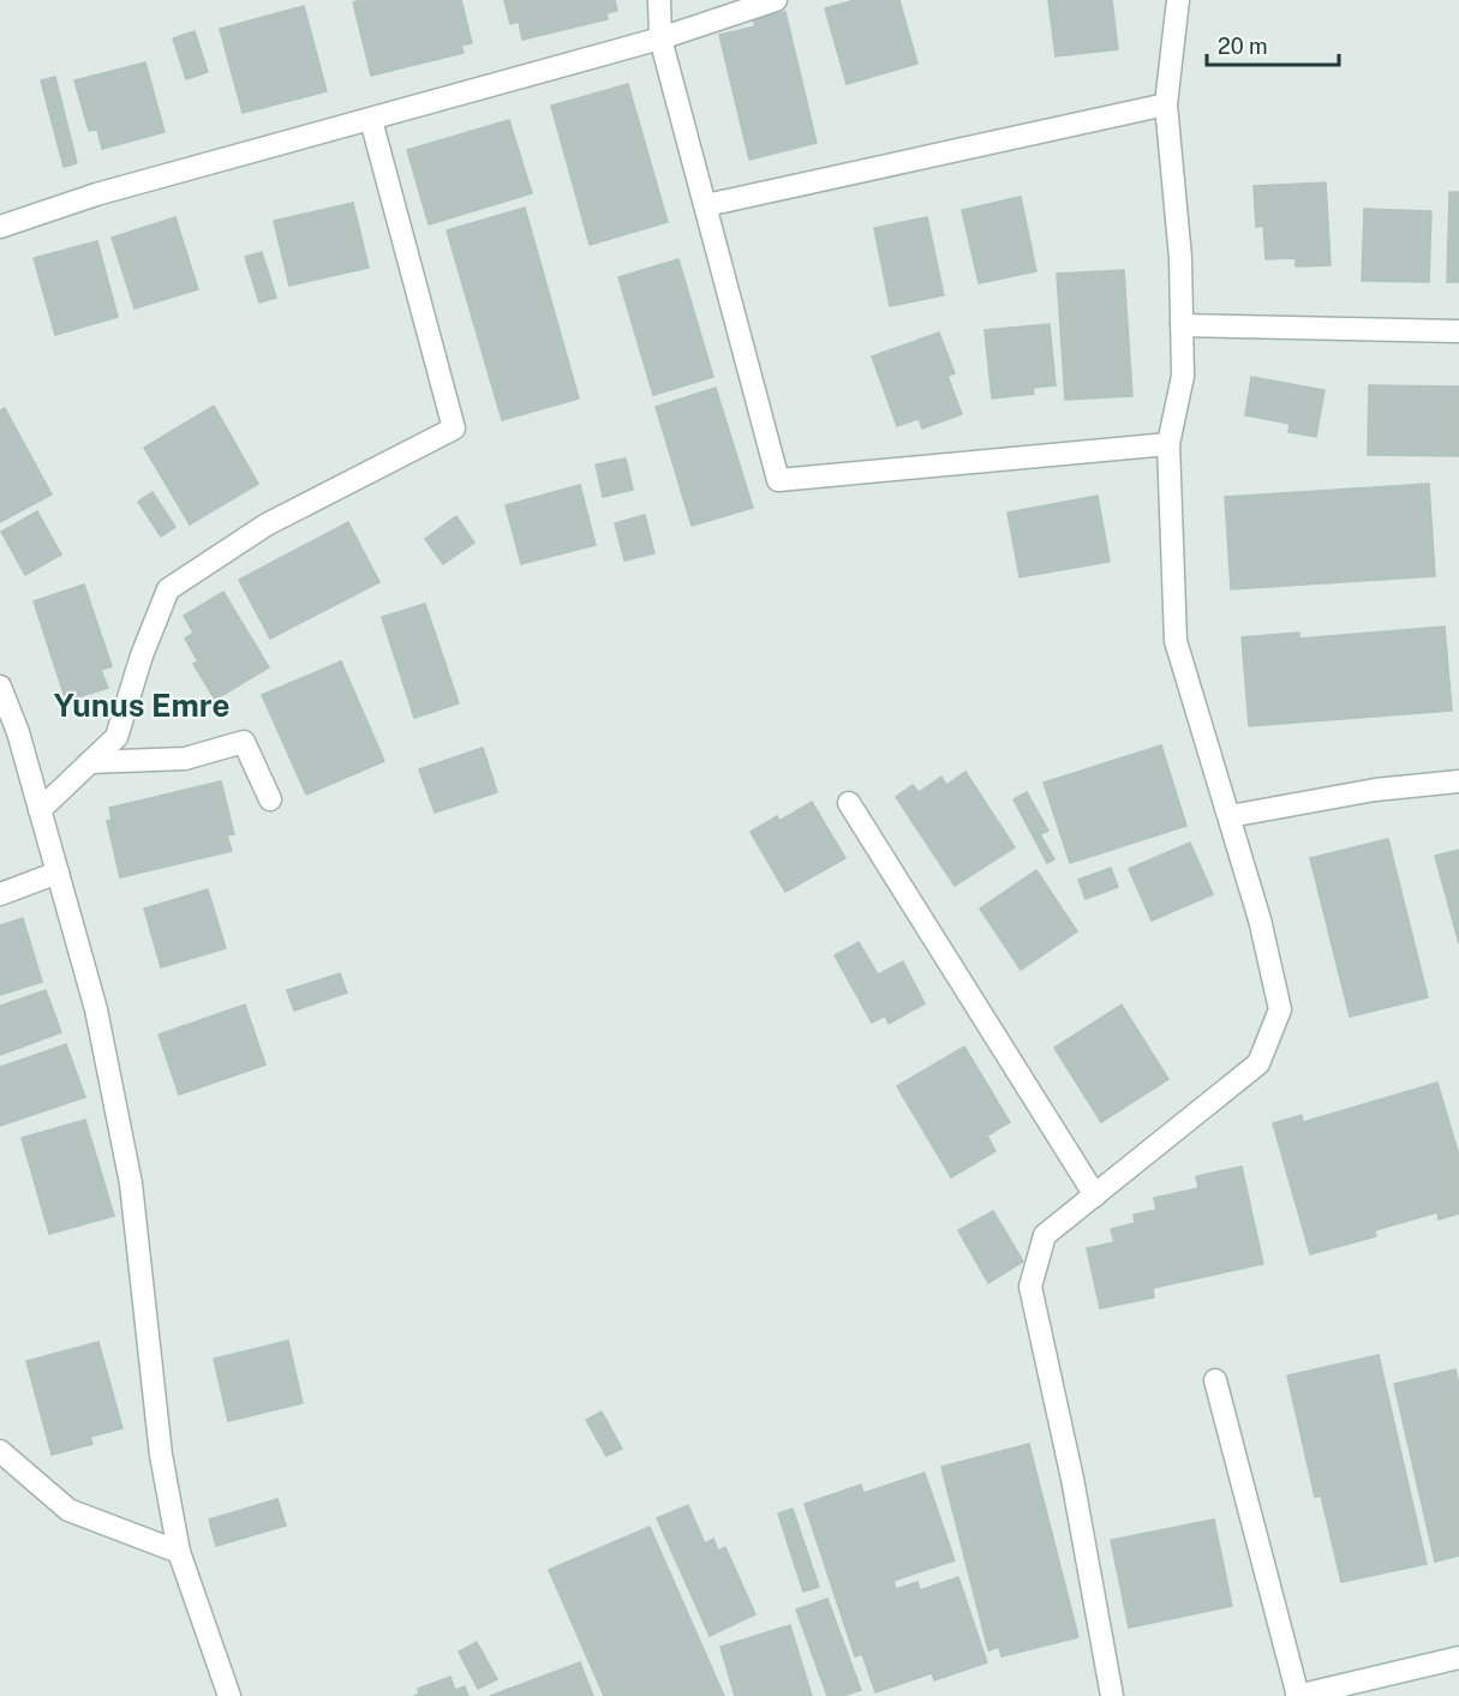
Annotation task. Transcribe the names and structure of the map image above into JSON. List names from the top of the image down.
{
  "districts": ["Yunus Emre"],
  "scale_bar": "20 m"
}
